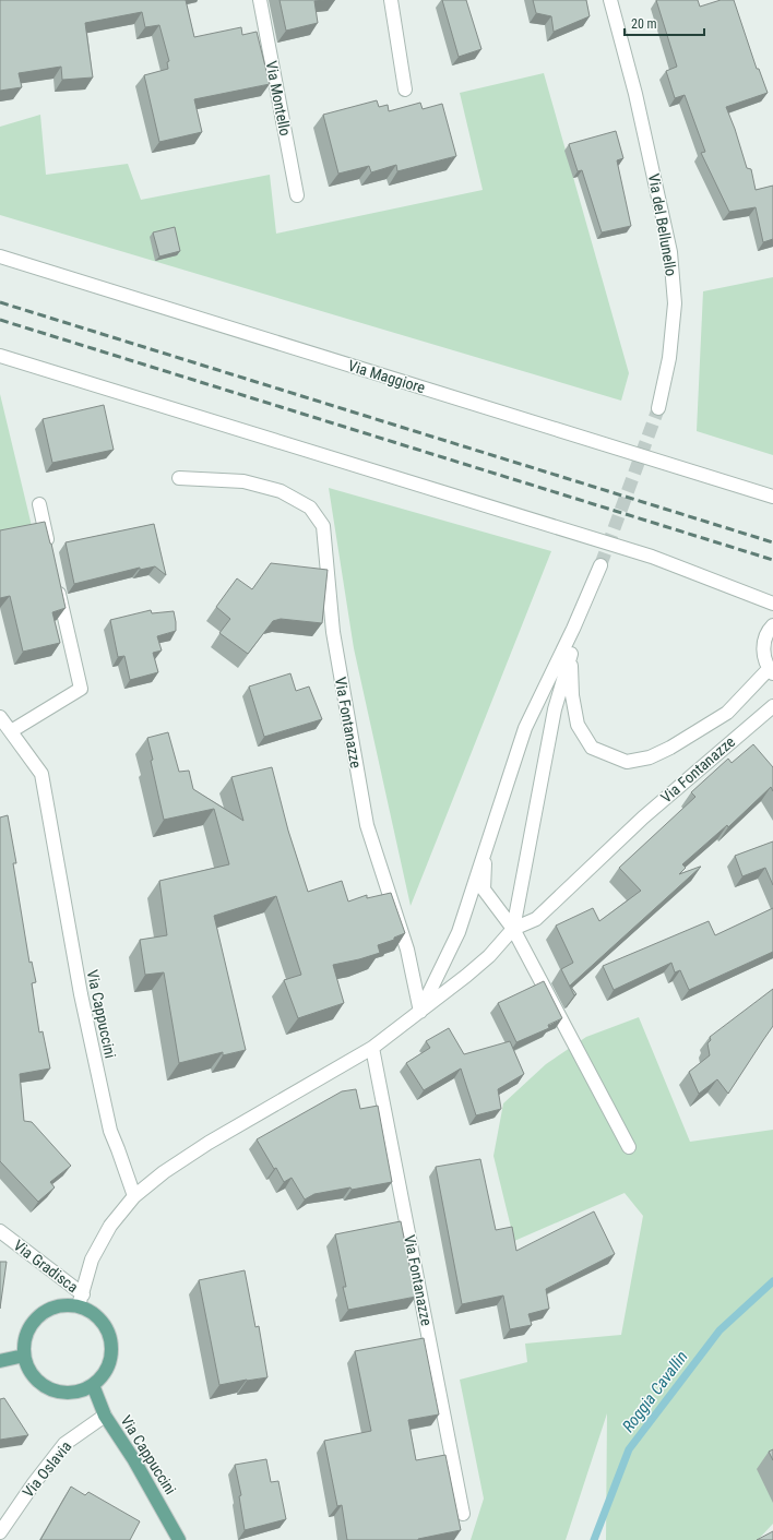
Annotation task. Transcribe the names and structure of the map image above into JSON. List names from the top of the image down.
{
  "streets": {
    "main road": ["Via Cappuccini"],
    "street": [
      "Via Montello",
      "Via del Bellunello",
      "Via Maggiore",
      "Via Fontanazze",
      "Via Gradisca",
      "Via Oslavia"
    ]
  },
  "crossings": [
    ["Via Cappuccini", "Via Gradisca"],
    ["Via Cappuccini", "Via Oslavia"]
  ],
  "water": ["Roggia Cavallin"],
  "scale_bar": "20 m"
}
